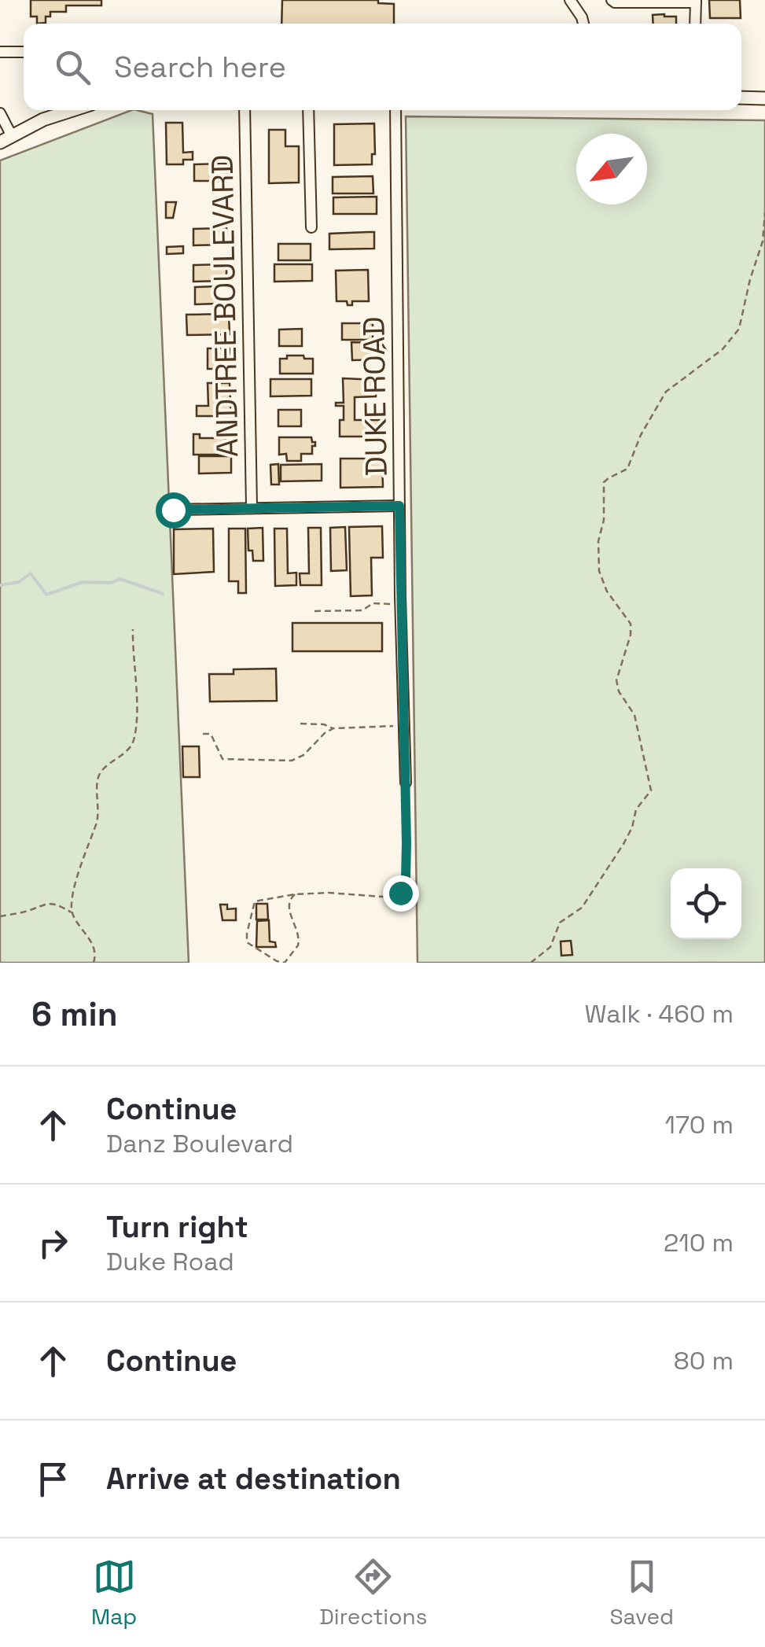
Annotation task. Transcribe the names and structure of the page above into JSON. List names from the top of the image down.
{
  "streets": {
    "street": ["ANDTREE BOULEVARD", "DUKE ROAD"]
  },
  "north": "bottom left",
  "page": {
    "search": "Search here",
    "heading": ["6 min", "Walk · 460 m"],
    "list": [
      ["Continue", "Danz Boulevard", "170 m"],
      ["Turn right", "Duke Road", "210 m"],
      ["Continue", "80 m"],
      "Arrive at destination"
    ],
    "nav": ["Map", "Directions", "Saved"]
  }
}
